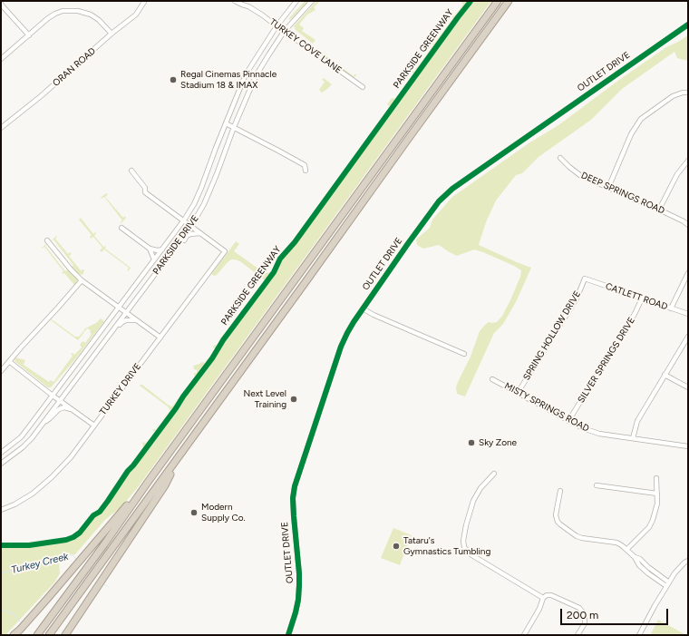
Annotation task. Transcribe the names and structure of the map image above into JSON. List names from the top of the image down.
{
  "streets": {
    "street": [
      "TURKEY COVE LANE",
      "ORAN ROAD",
      "OUTLET DRIVE",
      "DEEP SPRINGS ROAD",
      "PARKSIDE DRIVE",
      "CATLETT ROAD",
      "SPRING HOLLOW DRIVE",
      "SILVER SPRINGS DRIVE",
      "TURKEY DRIVE",
      "MISTY SPRINGS ROAD"
    ],
    "cycle path": ["PARKSIDE GREENWAY"]
  },
  "crossings": [
    ["TURKEY COVE LANE", "PARKSIDE DRIVE"],
    ["CATLETT ROAD", "SPRING HOLLOW DRIVE"],
    ["CATLETT ROAD", "SILVER SPRINGS DRIVE"],
    ["SPRING HOLLOW DRIVE", "MISTY SPRINGS ROAD"],
    ["SILVER SPRINGS DRIVE", "MISTY SPRINGS ROAD"]
  ],
  "water": ["Turkey Creek"],
  "places": [
    "Regal Cinemas Pinnacle Stadium 18 & IMAX",
    "Next Level Training",
    "Sky Zone",
    "Modern Supply Co.",
    "Tataru's Gymnastics Tumbling"
  ],
  "scale_bar": "200 m"
}
